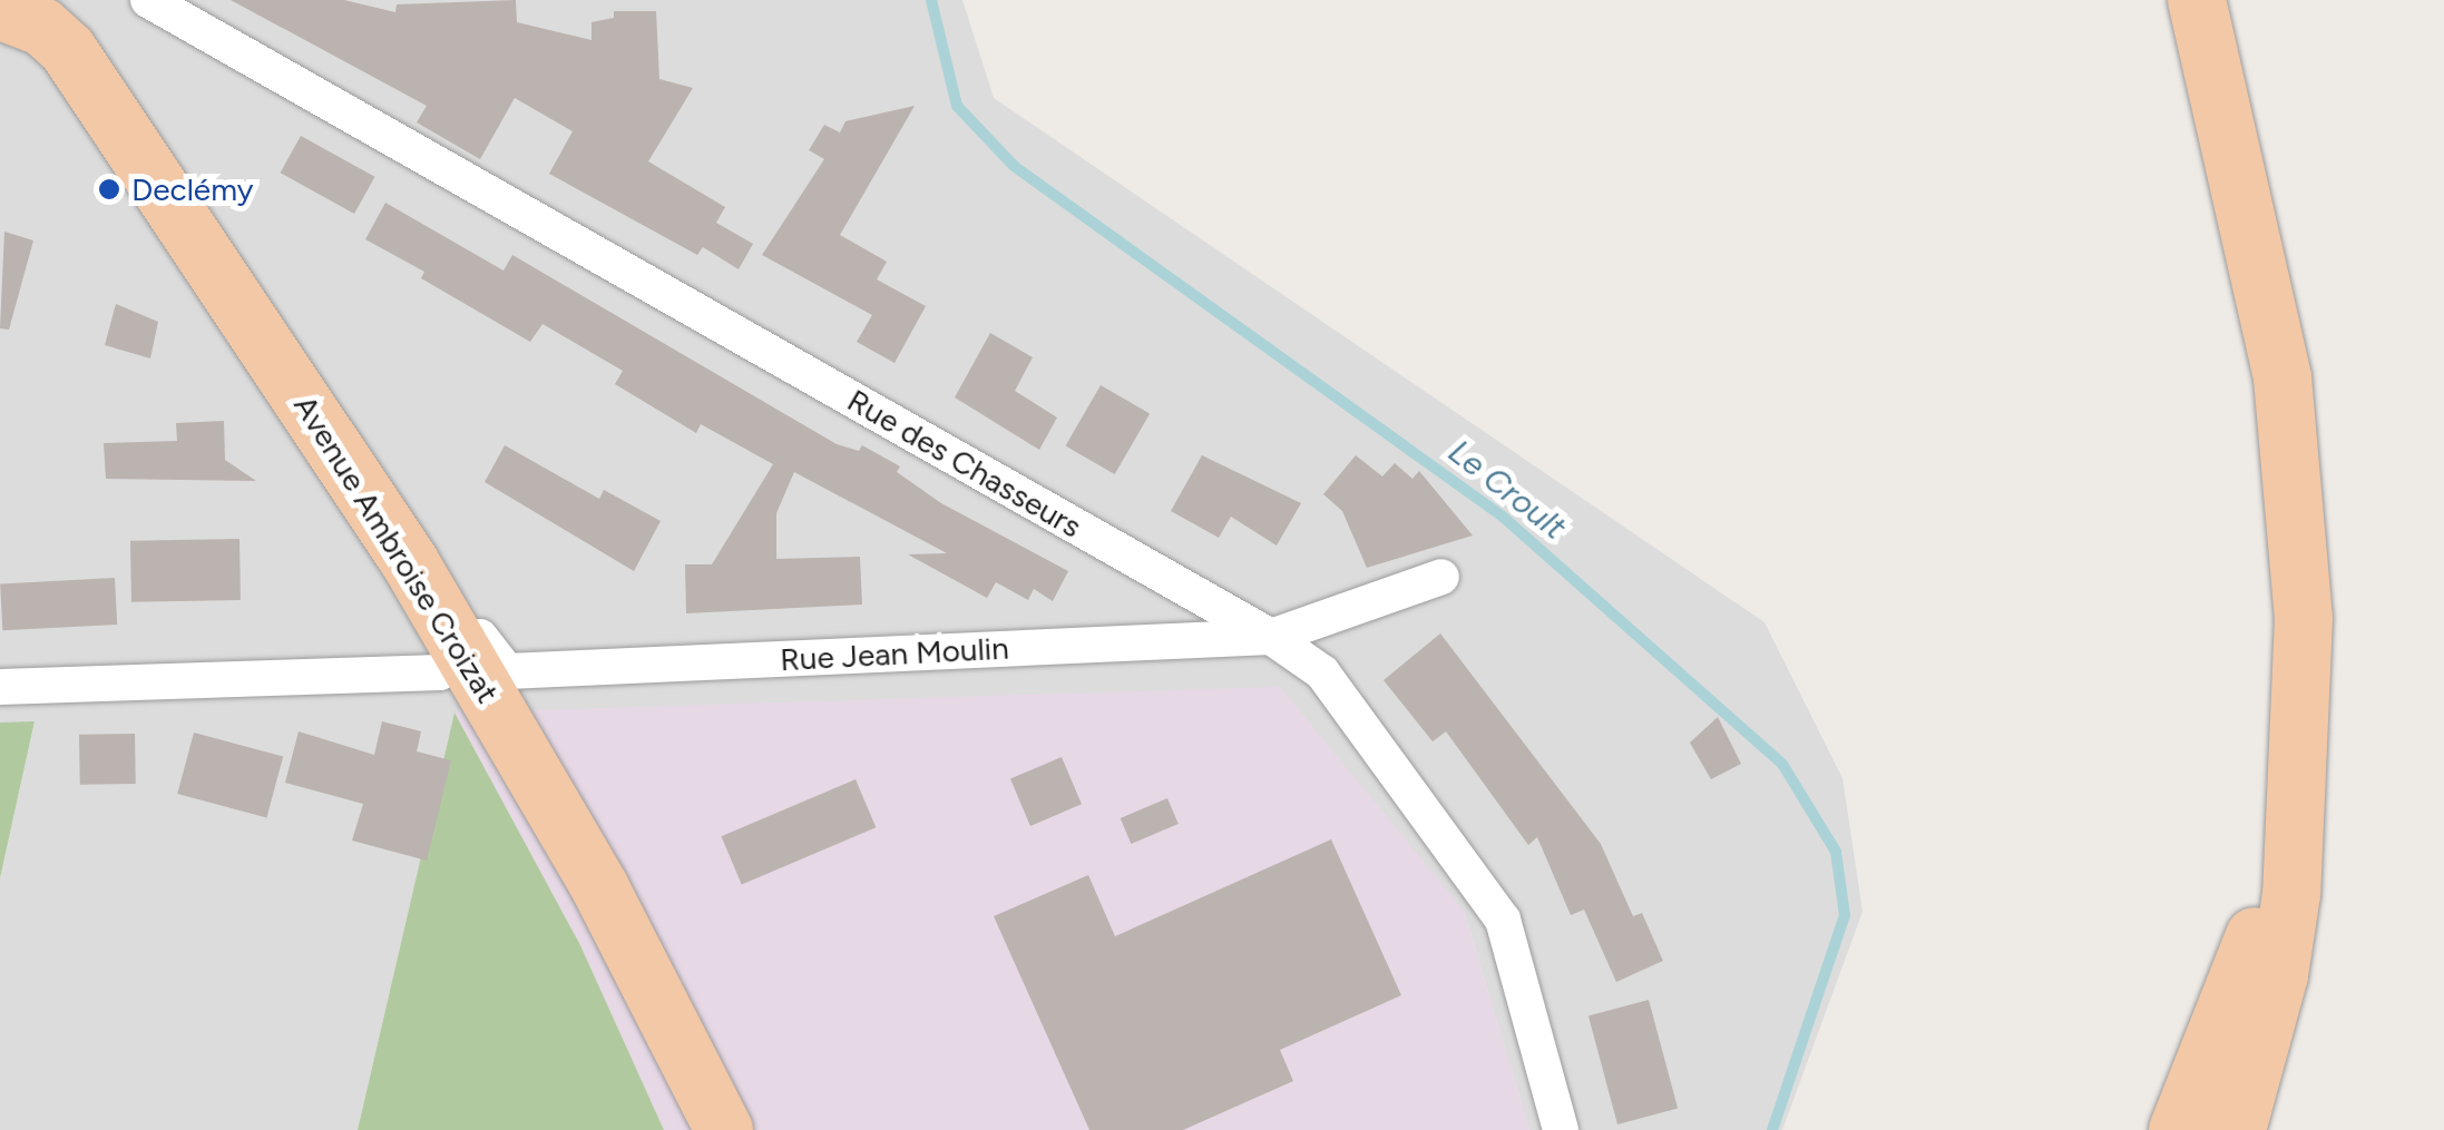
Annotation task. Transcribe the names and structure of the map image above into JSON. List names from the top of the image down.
{
  "streets": {
    "main road": ["Avenue Ambroise Croizat"],
    "street": ["Rue des Chasseurs", "Rue Jean Moulin"]
  },
  "crossings": [
    ["Rue des Chasseurs", "Rue Jean Moulin"],
    ["Avenue Ambroise Croizat", "Rue Jean Moulin"]
  ],
  "water": ["Le Croult"],
  "places": ["Declémy"]
}
